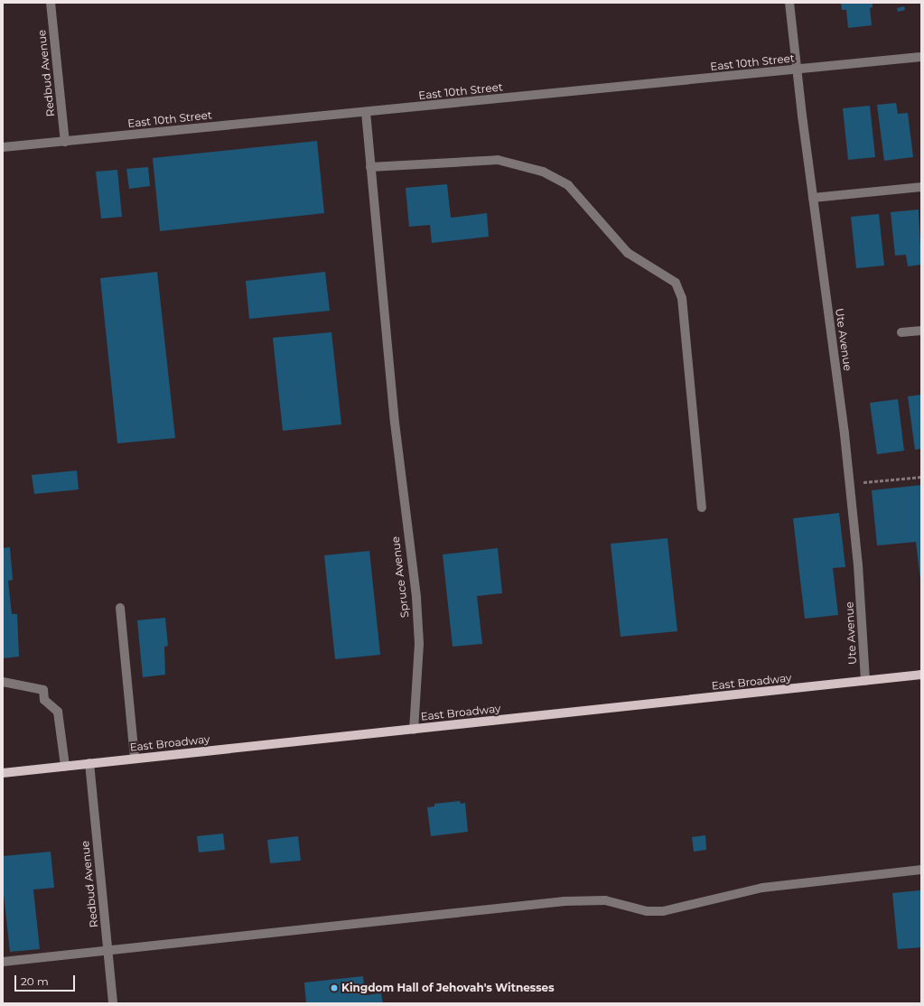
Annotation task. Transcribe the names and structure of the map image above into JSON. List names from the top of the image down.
{
  "streets": {
    "main road": ["East Broadway"],
    "street": [
      "East 10th Street",
      "Redbud Avenue",
      "Ute Avenue",
      "Spruce Avenue"
    ]
  },
  "crossings": [
    ["East 10th Street", "Redbud Avenue"],
    ["East 10th Street", "Ute Avenue"],
    ["East 10th Street", "Spruce Avenue"],
    ["Redbud Avenue", "East Broadway"],
    ["Ute Avenue", "East Broadway"],
    ["Spruce Avenue", "East Broadway"]
  ],
  "places": ["Kingdom Hall of Jehovah's Witnesses"],
  "scale_bar": "20 m"
}
